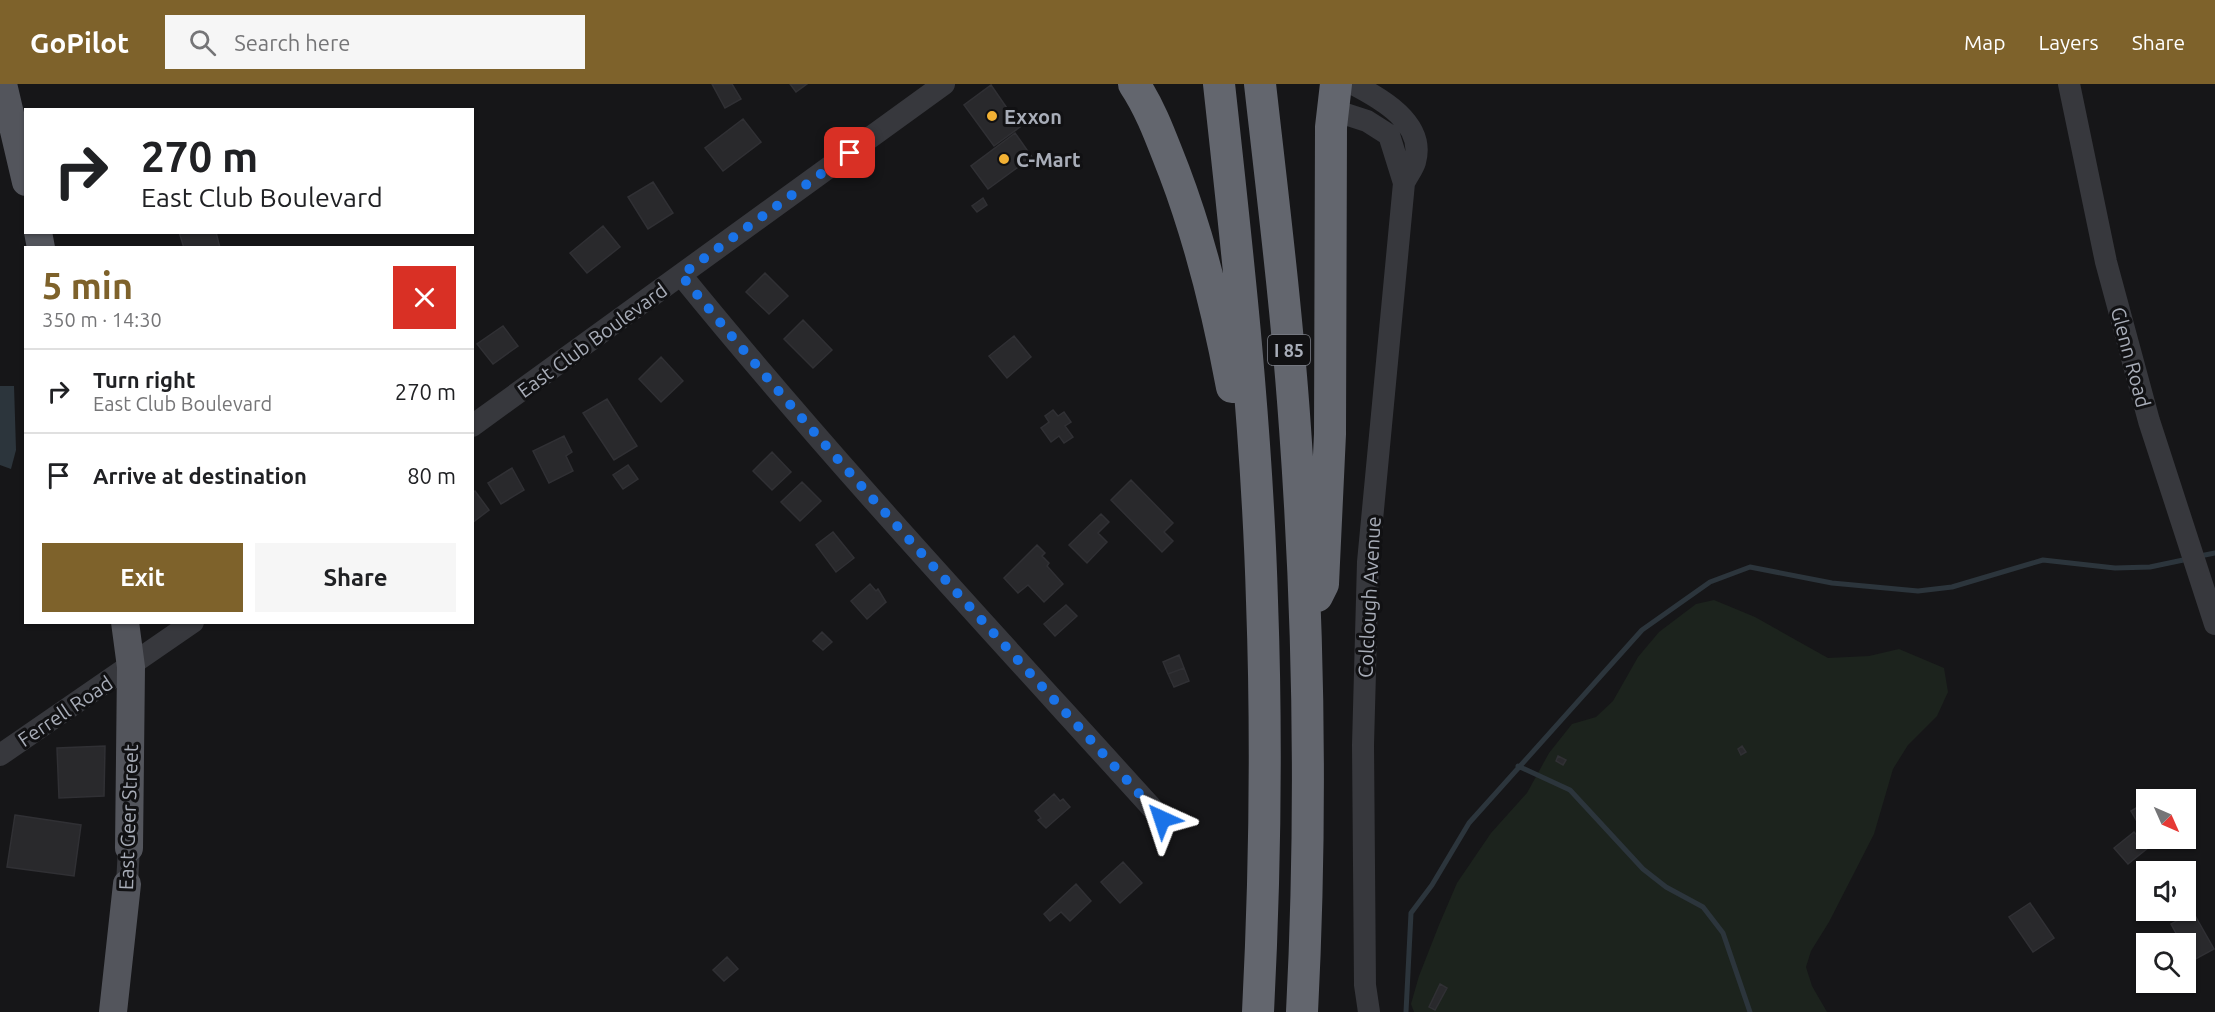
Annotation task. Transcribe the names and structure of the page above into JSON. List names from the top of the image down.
{
  "streets": {
    "highway": ["I 85"],
    "main road": ["East Geer Street"],
    "street": [
      "East Club Boulevard",
      "Glenn Road",
      "Colclough Avenue",
      "Ferrell Road"
    ]
  },
  "crossings": [
    ["Ferrell Road", "East Geer Street"]
  ],
  "places": ["Exxon", "C-Mart"],
  "north": "bottom right",
  "page": {
    "header": "GoPilot",
    "search": "Search here",
    "nav": ["Map", "Layers", "Share"],
    "turn": ["270 m", "East Club Boulevard"],
    "heading": ["5 min", "350 m · 14:30"],
    "list": [
      {
        "name": "Turn right",
        "note": "East Club Boulevard",
        "value": "270 m"
      },
      {
        "name": "Arrive at destination",
        "value": "80 m"
      }
    ],
    "buttons": ["Exit", "Share"]
  }
}
